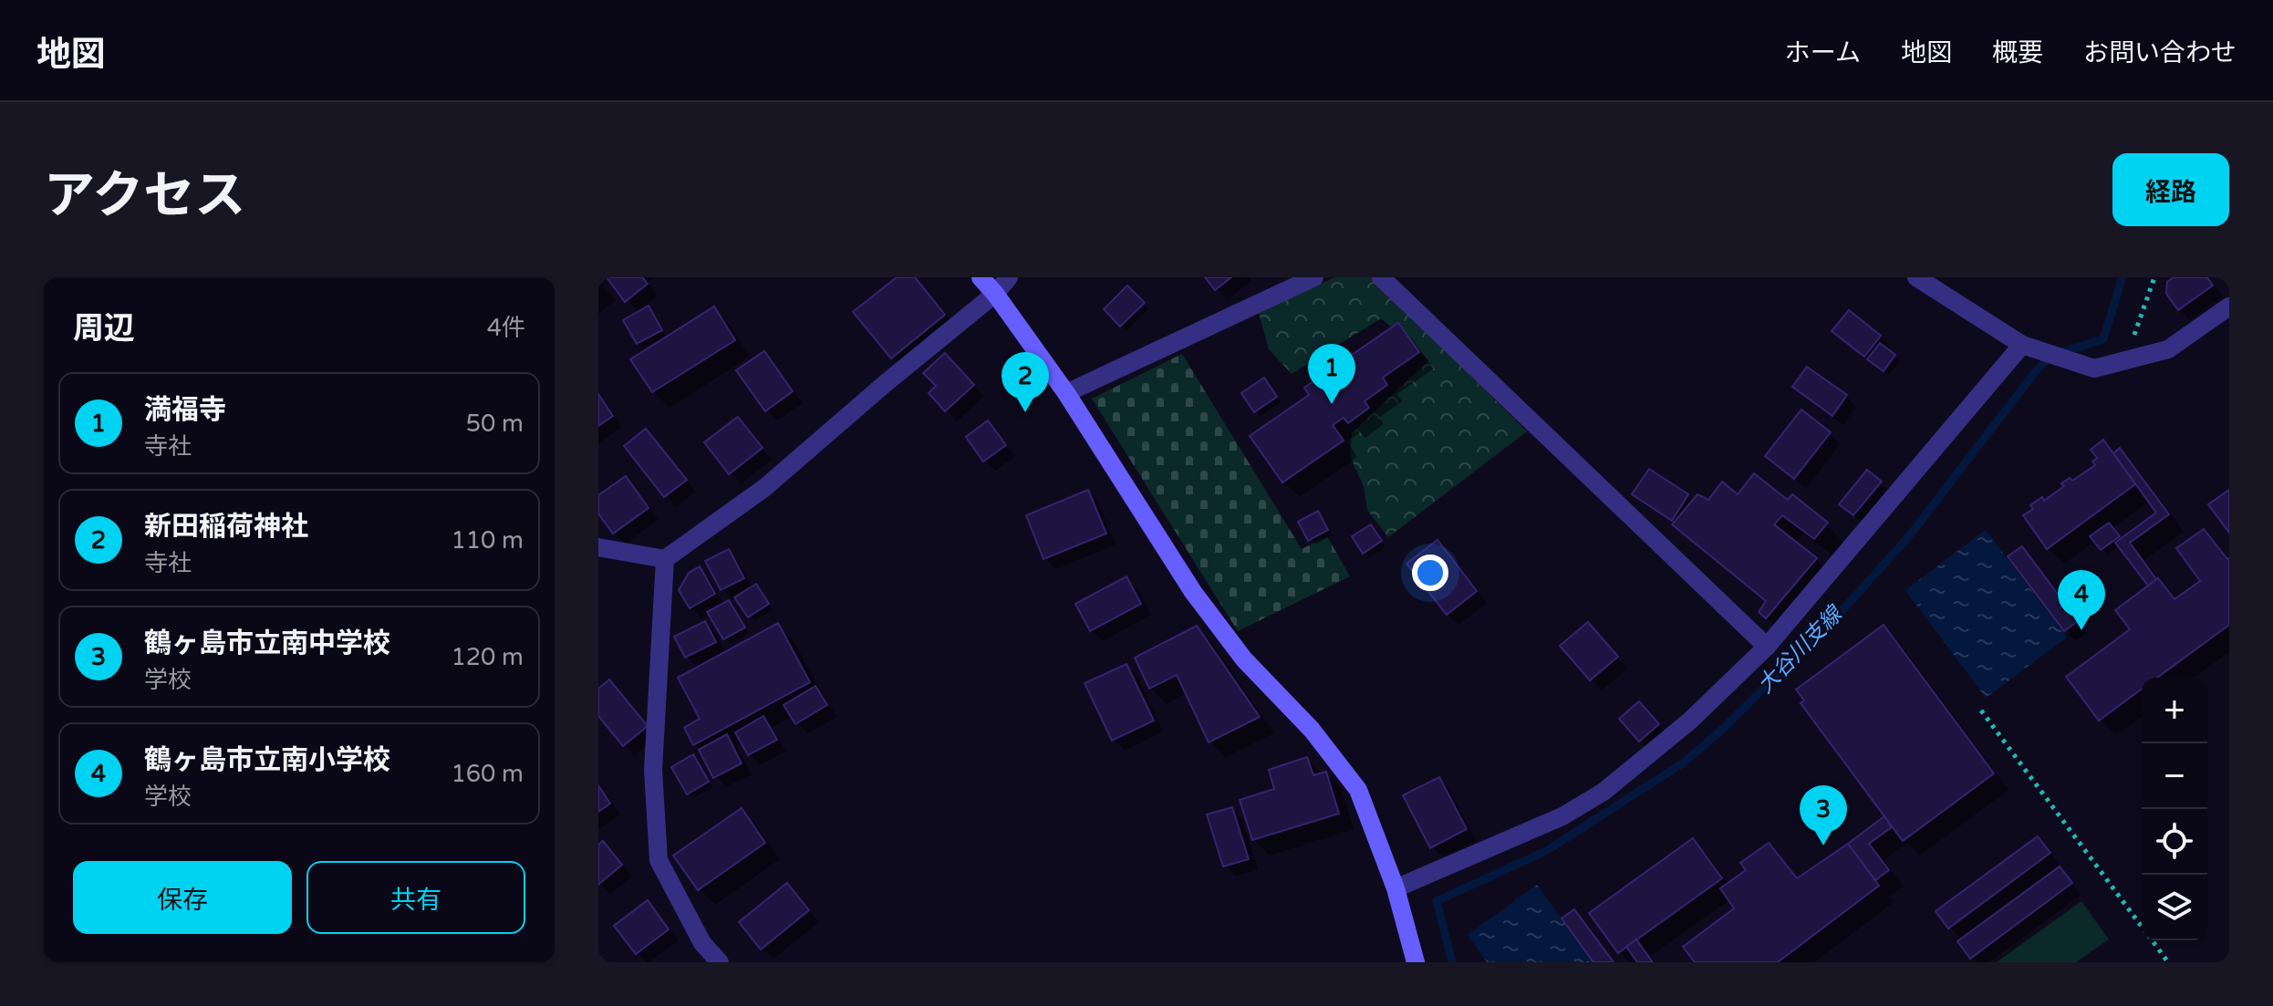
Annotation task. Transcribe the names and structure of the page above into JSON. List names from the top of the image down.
{
  "water": ["大谷川支線"],
  "page": {
    "header": "地図",
    "nav": [
      "ホーム",
      "地図",
      "概要",
      "お問い合わせ"
    ],
    "title": "アクセス",
    "buttons": [
      "経路",
      ["保存", "共有"]
    ],
    "heading": ["周辺", "4件"],
    "pins": [
      "1",
      "2",
      "4",
      "3"
    ],
    "list": [
      {
        "mark": "1",
        "name": "満福寺",
        "note": "寺社",
        "value": "50 m"
      },
      {
        "mark": "2",
        "name": "新田稲荷神社",
        "note": "寺社",
        "value": "110 m"
      },
      {
        "mark": "3",
        "name": "鶴ヶ島市立南中学校",
        "note": "学校",
        "value": "120 m"
      },
      {
        "mark": "4",
        "name": "鶴ヶ島市立南小学校",
        "note": "学校",
        "value": "160 m"
      }
    ],
    "map_buttons": ["+", "−"]
  }
}
